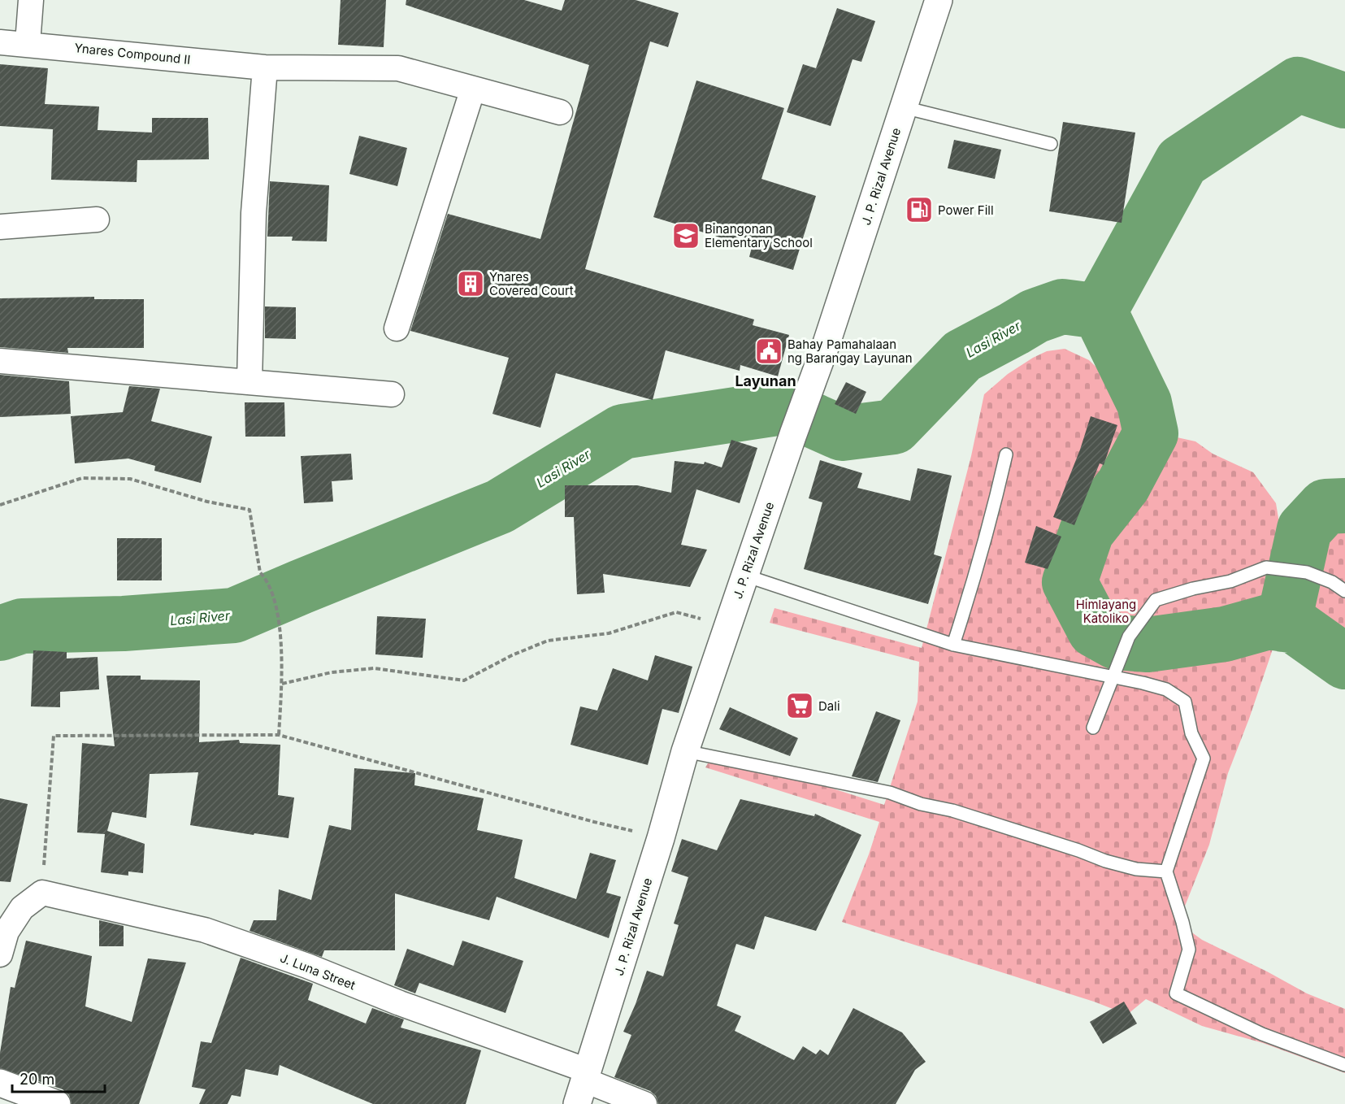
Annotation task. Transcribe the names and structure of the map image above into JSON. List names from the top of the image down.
{
  "streets": {
    "main road": ["J. P. Rizal Avenue"],
    "street": ["Ynares Compound II", "J. Luna Street"]
  },
  "crossings": [
    ["J. P. Rizal Avenue", "J. Luna Street"]
  ],
  "districts": ["Layunan"],
  "water": ["Lasi River"],
  "parks": ["Himlayang Katoliko"],
  "places": {
    "fuel station": ["Power Fill"],
    "school or university": ["Binangonan Elementary School"],
    "building": ["Ynares Covered Court"],
    "public building": ["Bahay Pamahalaan ng Barangay Layunan"],
    "supermarket": ["Dali"]
  },
  "scale_bar": "20 m"
}
